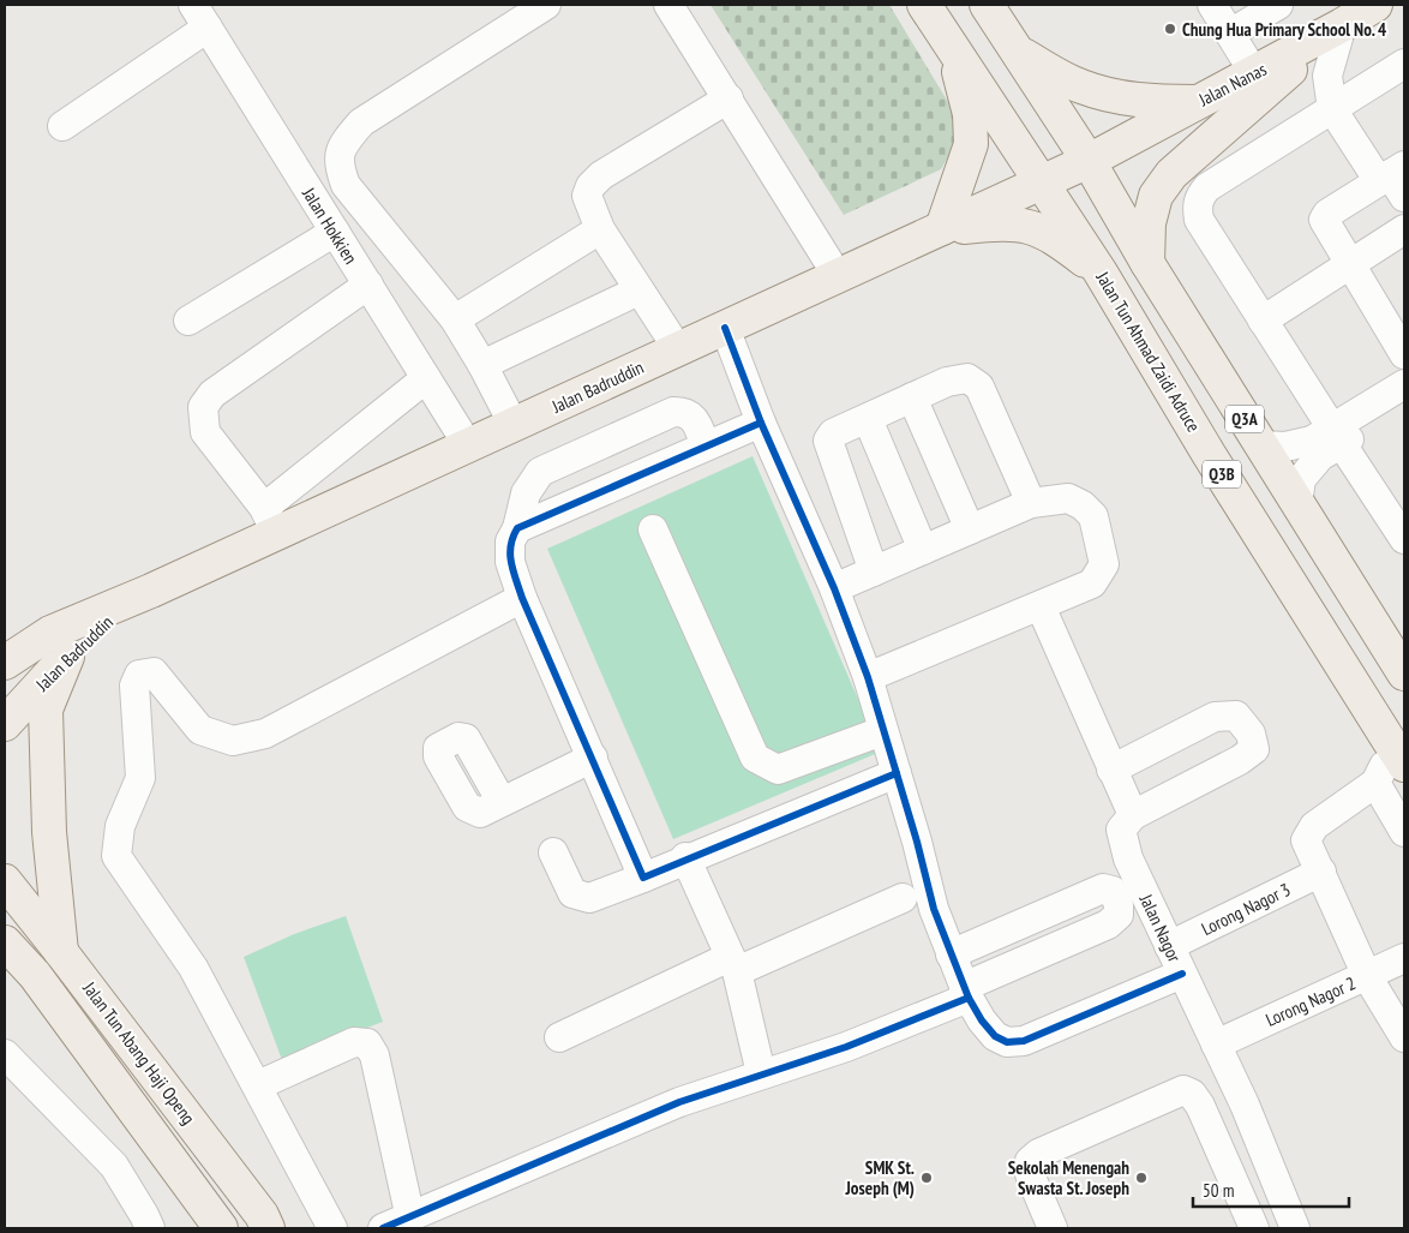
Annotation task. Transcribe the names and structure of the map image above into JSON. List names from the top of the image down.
{
  "streets": {
    "main road": [
      "Jalan Nanas",
      "Jalan Tun Ahmad Zaidi Adruce",
      "Jalan Badruddin",
      "Q3A",
      "Q3B",
      "Jalan Tun Abang Haji Openg"
    ],
    "street": [
      "Jalan Hokkien",
      "Lorong Nagor 3",
      "Jalan Nagor",
      "Lorong Nagor 2"
    ]
  },
  "crossings": [
    ["Jalan Nanas", "Jalan Tun Ahmad Zaidi Adruce"],
    ["Jalan Nanas", "Jalan Badruddin"],
    ["Jalan Nanas", "Q3A"],
    ["Jalan Hokkien", "Jalan Badruddin"],
    ["Jalan Tun Ahmad Zaidi Adruce", "Jalan Badruddin"],
    ["Lorong Nagor 3", "Jalan Nagor"],
    ["Jalan Nagor", "Lorong Nagor 2"]
  ],
  "places": ["Chung Hua Primary School No. 4", "SMK St. Joseph (M)", "Sekolah Menengah Swasta St. Joseph"],
  "scale_bar": "50 m"
}
